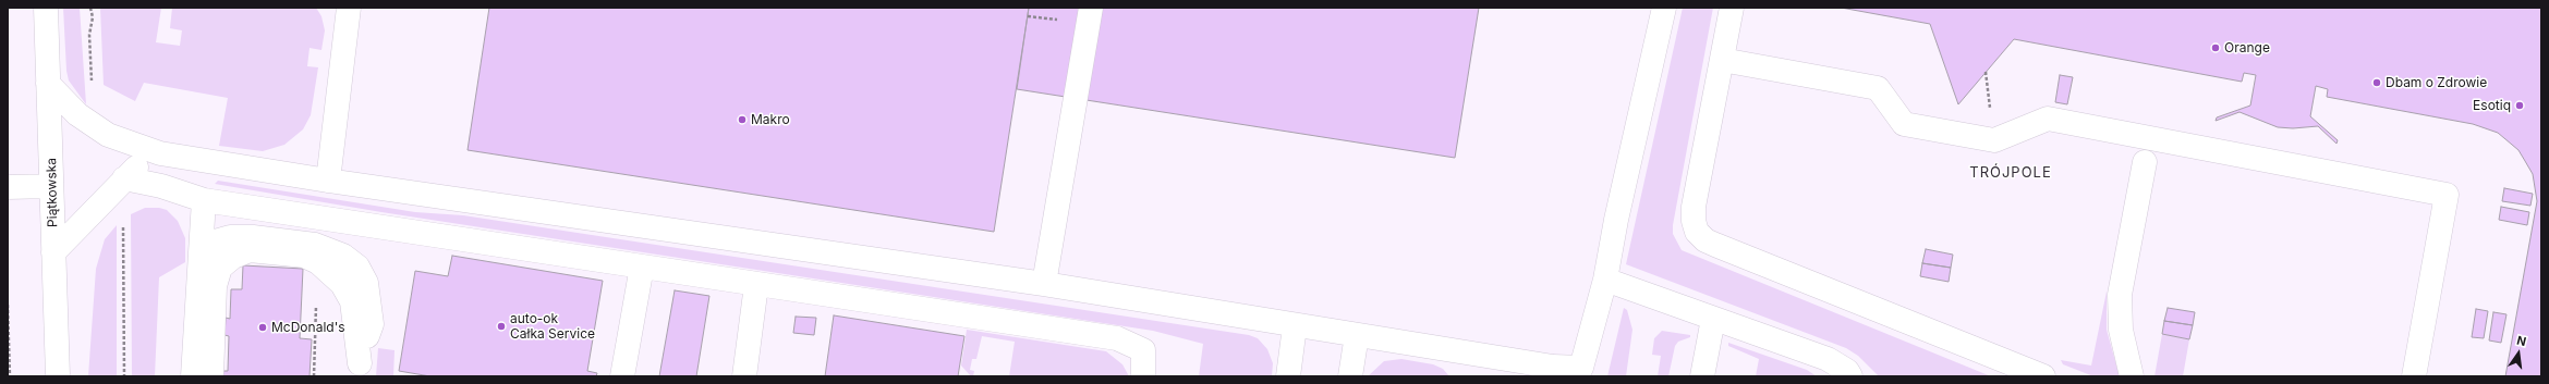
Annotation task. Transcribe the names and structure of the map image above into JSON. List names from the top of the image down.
{
  "streets": {
    "street": ["Piątkowska"]
  },
  "districts": ["TRÓJPOLE"],
  "places": [
    "Orange",
    "Dbam o Zdrowie",
    "Esotiq",
    "Makro",
    "auto-ok Całka Service",
    "McDonald's"
  ],
  "north": "top"
}
